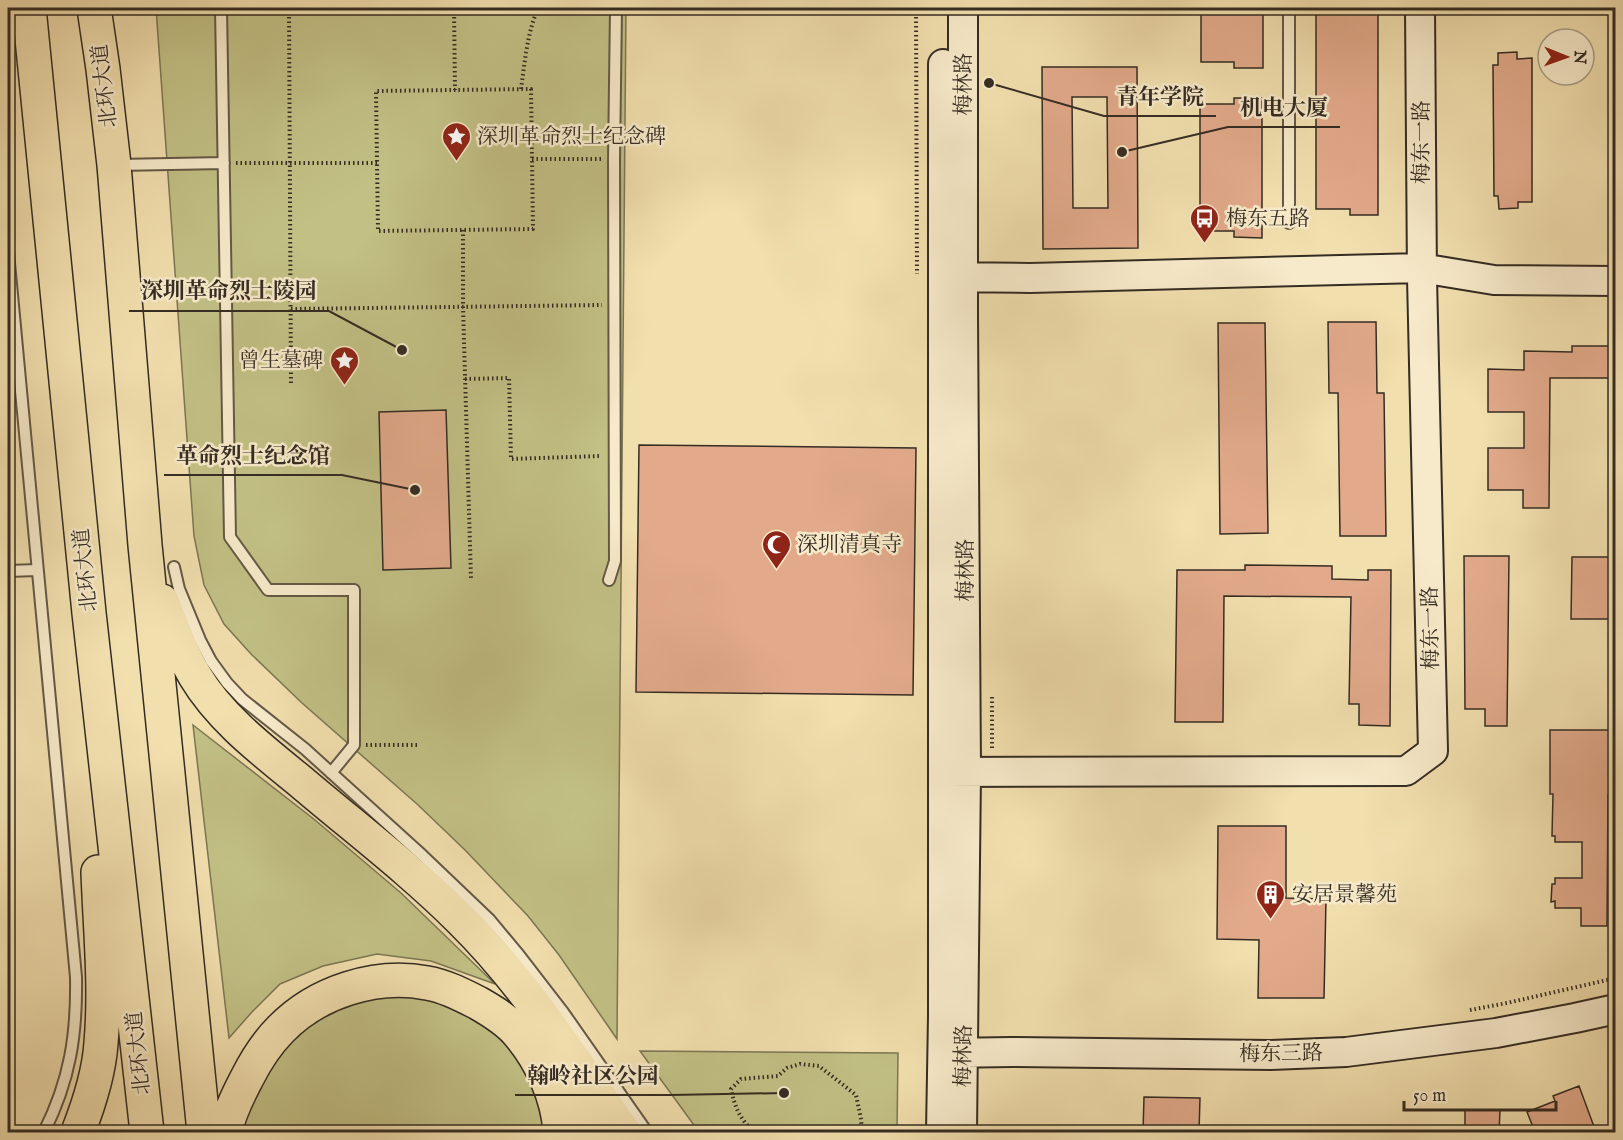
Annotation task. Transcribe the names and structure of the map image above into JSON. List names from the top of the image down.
{
  "streets": {
    "highway": ["北环大道"],
    "street": ["梅林路", "梅东一路", "梅东三路"]
  },
  "crossings": [
    ["梅林路", "梅东一路"],
    ["梅林路", "梅东三路"]
  ],
  "places": {
    "other": [
      "青年学院",
      "机电大厦",
      "深圳革命烈士陵园",
      "革命烈士纪念馆",
      "翰岭社区公园"
    ],
    "place": ["深圳革命烈士纪念碑", "曾生墓碑"],
    "bus stop": ["梅东五路"],
    "mosque": ["深圳清真寺"],
    "building": ["安居景馨苑"]
  },
  "scale_bar": "50 m",
  "north": "right"
}
